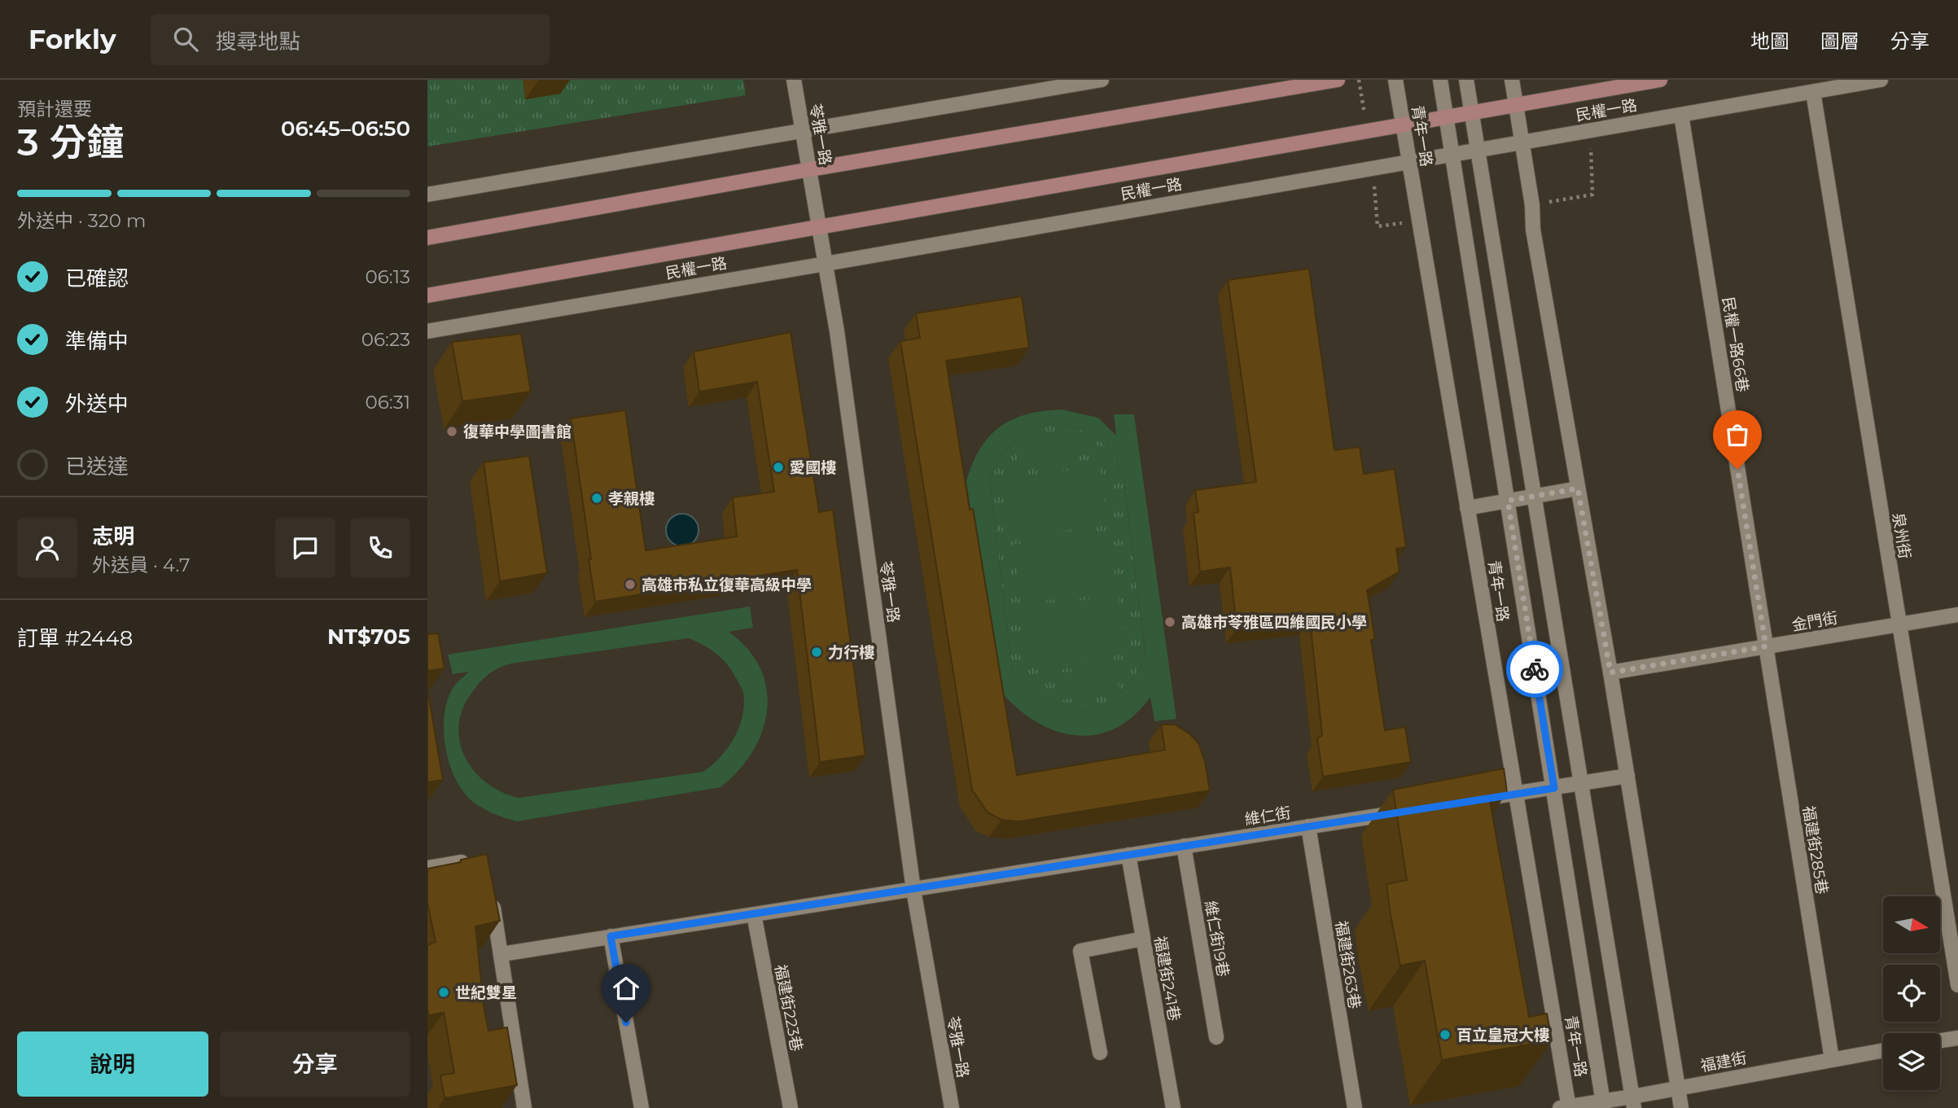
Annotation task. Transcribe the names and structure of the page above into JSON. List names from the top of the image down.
{
  "streets": {
    "main road": ["民權一路"],
    "street": [
      "苓雅一路",
      "青年一路",
      "民權一路66巷",
      "泉州街",
      "金門街",
      "維仁街",
      "福建街285巷",
      "維仁街19巷",
      "福建街263巷",
      "福建街241巷",
      "福建街223巷",
      "福建街"
    ]
  },
  "crossings": [
    ["民權一路", "苓雅一路"],
    ["民權一路", "青年一路"],
    ["民權一路", "民權一路66巷"],
    ["民權一路", "泉州街"],
    ["苓雅一路", "維仁街"],
    ["青年一路", "福建街"],
    ["民權一路66巷", "金門街"],
    ["民權一路66巷", "福建街285巷"],
    ["泉州街", "金門街"],
    ["金門街", "福建街285巷"],
    ["維仁街", "維仁街19巷"],
    ["維仁街", "福建街263巷"],
    ["維仁街", "福建街241巷"],
    ["維仁街", "福建街223巷"],
    ["福建街285巷", "福建街"]
  ],
  "places": [
    "復華中學圖書館",
    "愛國樓",
    "孝親樓",
    "高雄市私立復華高級中學",
    "高雄市苓雅區四維國民小學",
    "力行樓",
    "世紀雙星",
    "百立皇冠大樓"
  ],
  "north": "right",
  "page": {
    "header": "Forkly",
    "search": "搜尋地點",
    "nav": ["地圖", "圖層", "分享"],
    "heading": ["3 分鐘", "預計還要", "06:45–06:50"],
    "panel": [
      "志明",
      "外送員 · 4.7",
      "訂單 #2448",
      "NT$705"
    ],
    "bar": "外送中 · 320 m",
    "list": [
      ["已確認", "06:13"],
      ["準備中", "06:23"],
      ["外送中", "06:31"],
      "已送達"
    ],
    "buttons": ["說明", "分享"]
  }
}
